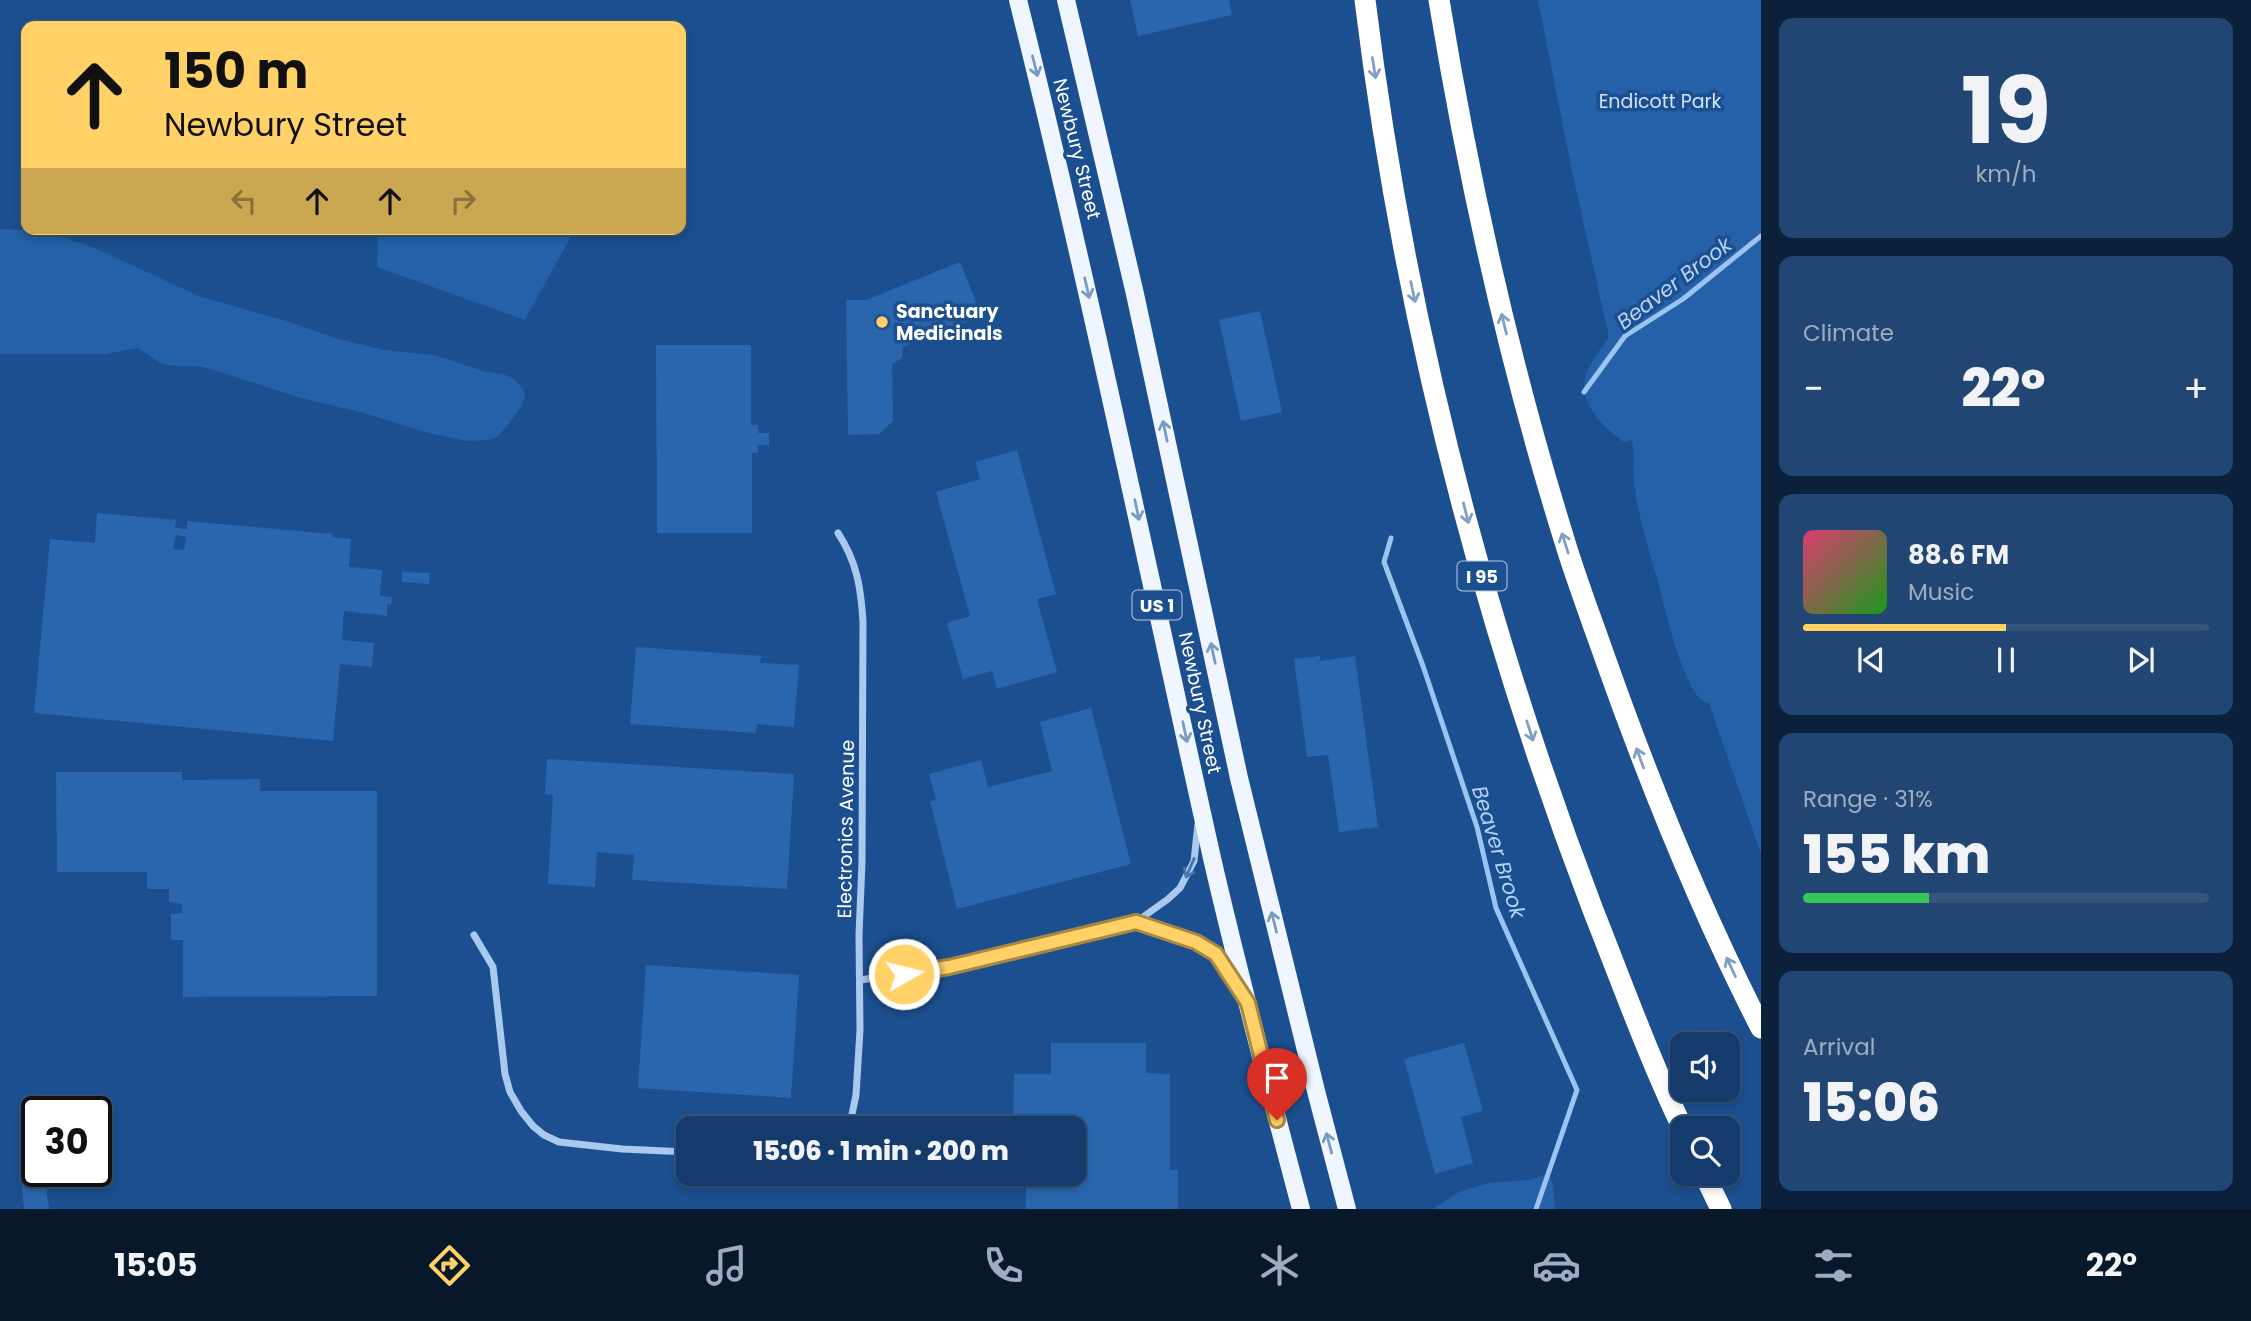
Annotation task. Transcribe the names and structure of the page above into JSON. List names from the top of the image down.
{
  "streets": {
    "highway": ["I 95"],
    "main road": ["Newbury Street", "US 1"],
    "street": ["Electronics Avenue"]
  },
  "water": ["Beaver Brook"],
  "parks": ["Endicott Park"],
  "places": ["Sanctuary Medicinals"],
  "page": {
    "tile": [
      ["19", "km/h"],
      "Climate",
      ["Range · 31%", "155 km"],
      ["Arrival", "15:06"]
    ],
    "turn": ["150 m", "Newbury Street"],
    "heat": ["−", "22°", "+"],
    "song": ["88.6 FM", "Music"],
    "limit": "30",
    "trip": "15:06 · 1 min · 200 m",
    "tabs": ["15:05", "22°"]
  }
}
